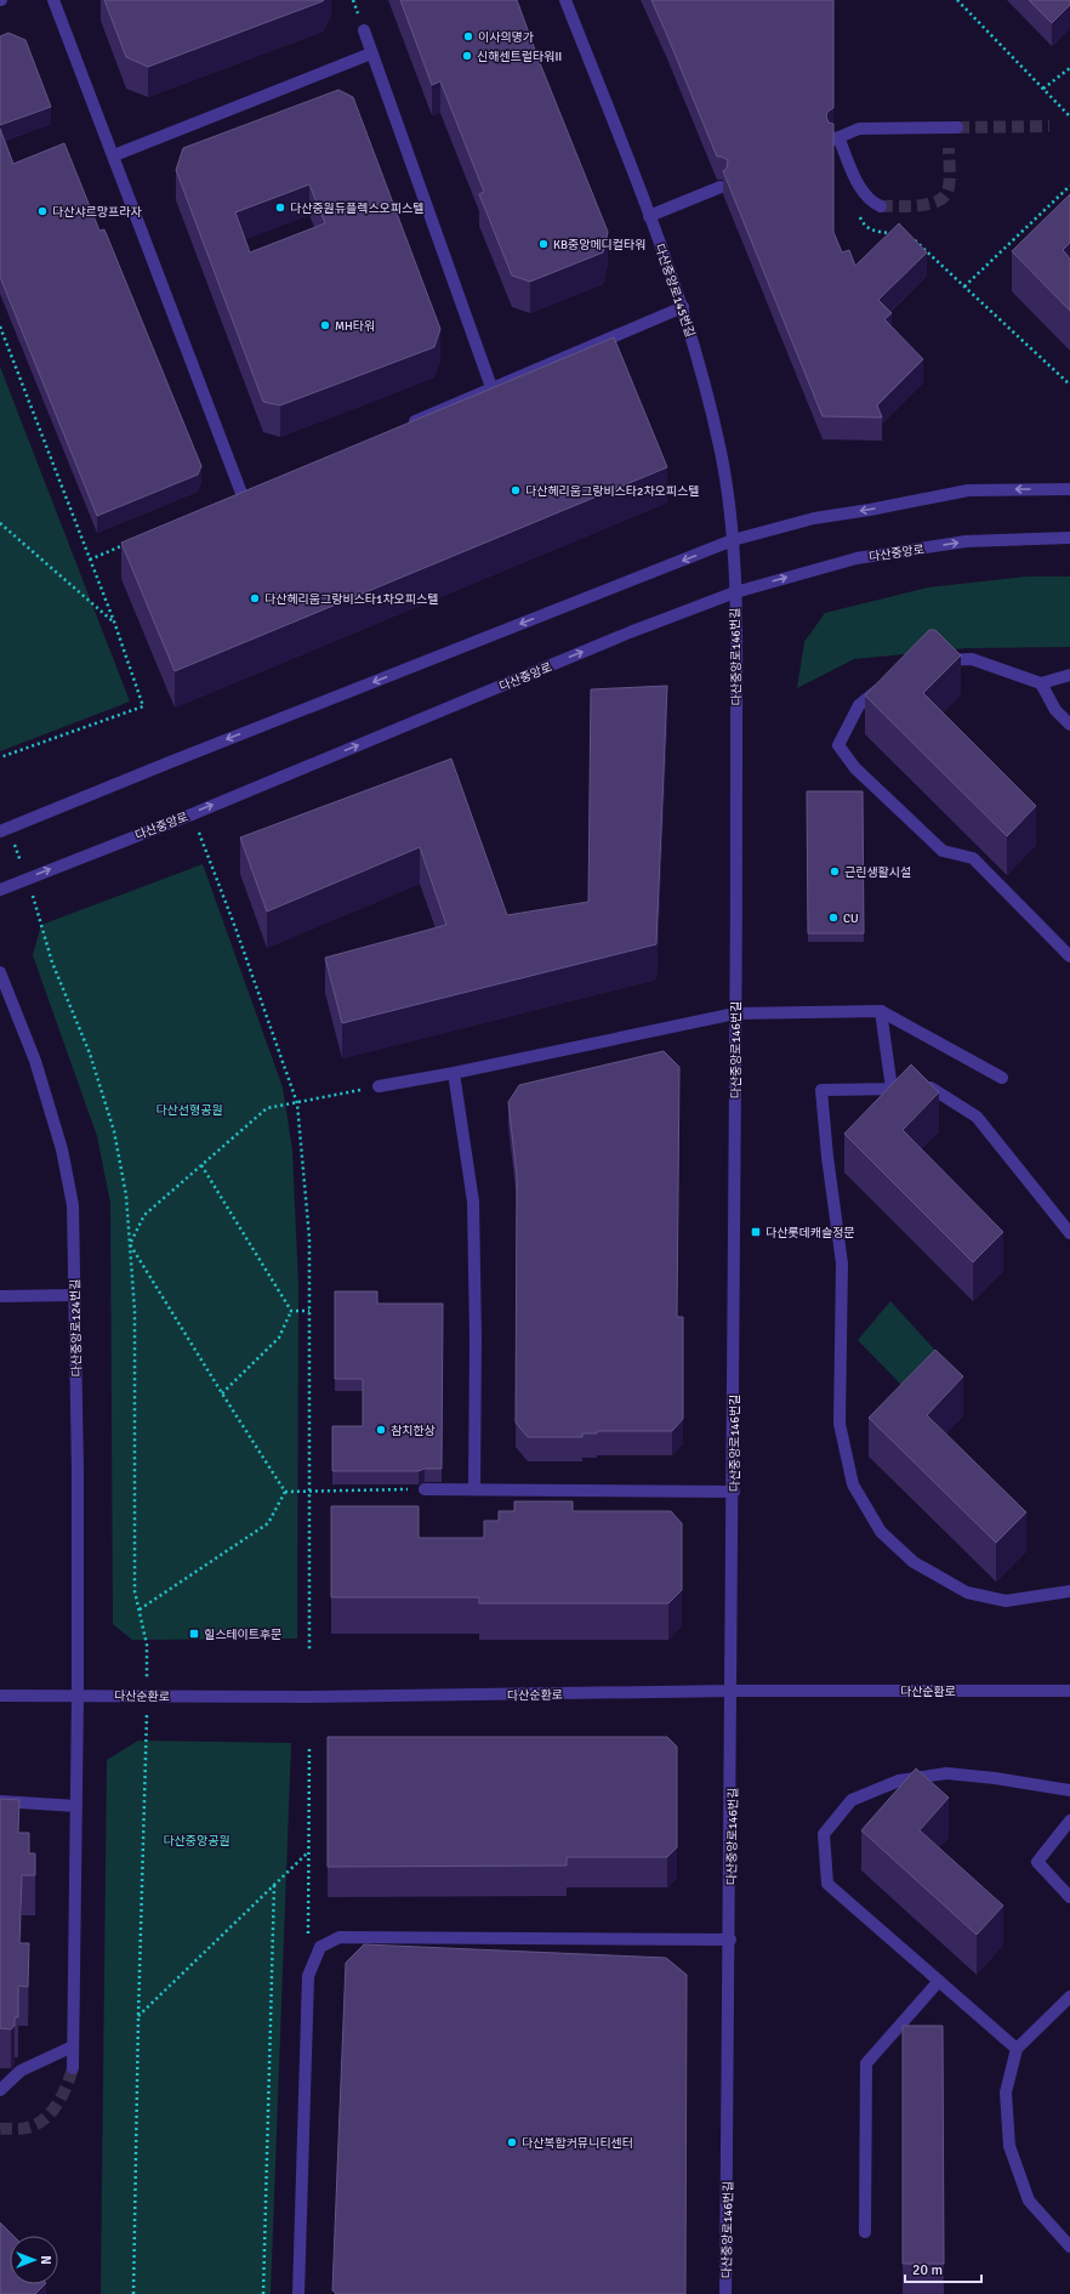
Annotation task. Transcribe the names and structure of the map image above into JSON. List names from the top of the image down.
{
  "streets": {
    "street": [
      "다산중앙로145번길",
      "다산중앙로",
      "다산중앙로146번길",
      "다산중앙로124번길",
      "다산순환로"
    ]
  },
  "crossings": [
    ["다산중앙로145번길", "다산중앙로"],
    ["다산중앙로145번길", "다산중앙로146번길"],
    ["다산중앙로", "다산중앙로146번길"],
    ["다산중앙로146번길", "다산순환로"],
    ["다산중앙로124번길", "다산순환로"]
  ],
  "parks": ["다산선형공원", "다산중앙공원"],
  "places": {
    "other": [
      "이사의명가",
      "신해센트럴타워II",
      "다산중원듀플렉스오피스텔",
      "다산샤르망프라자",
      "KB중앙메디컬타워",
      "MH타워",
      "다산헤리움그랑비스타2차오피스텔",
      "다산헤리움그랑비스타1차오피스텔",
      "근린생활시설",
      "CU",
      "참치한상",
      "다산복합커뮤니티센터"
    ],
    "transit": ["다산롯데캐슬정문", "힐스테이트후문"]
  },
  "scale_bar": "20 m",
  "north": "right"
}
